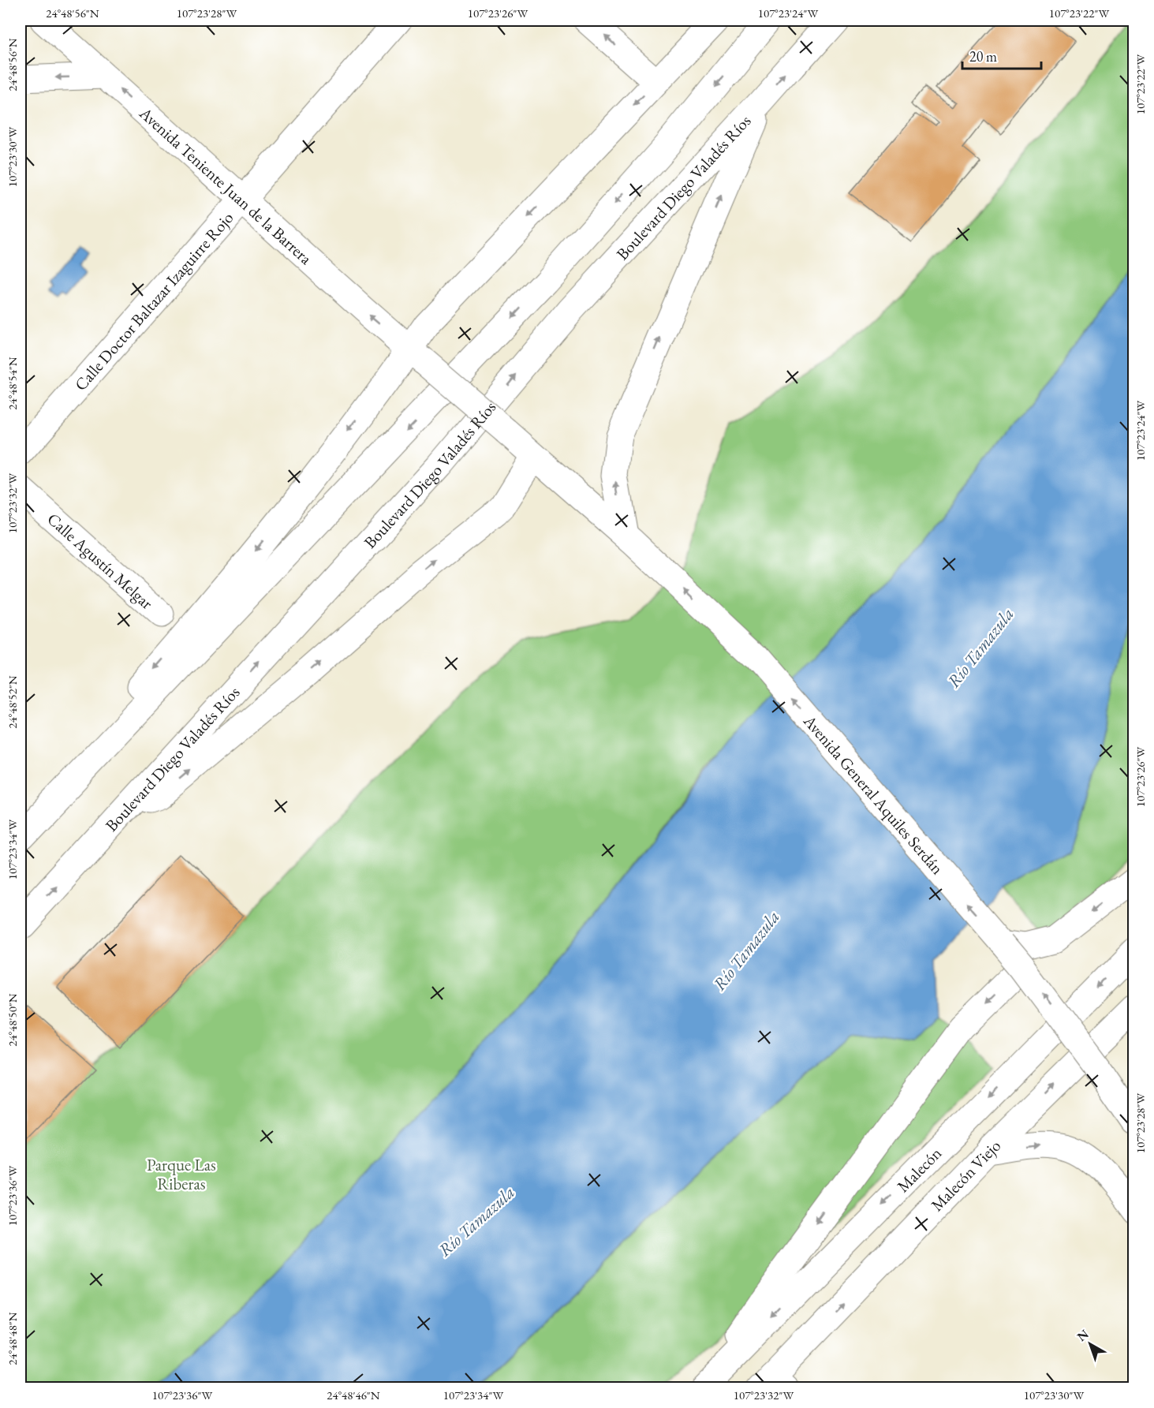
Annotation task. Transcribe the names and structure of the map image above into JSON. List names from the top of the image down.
{
  "streets": {
    "main road": [
      "Avenida Teniente Juan de la Barrera",
      "Boulevard Diego Valadés Ríos",
      "Calle Doctor Baltazar Izaguirre Rojo",
      "Calle Agustín Melgar",
      "Avenida General Aquiles Serdán",
      "Malecón",
      "Malecón Viejo"
    ]
  },
  "crossings": [
    ["Avenida Teniente Juan de la Barrera", "Calle Doctor Baltazar Izaguirre Rojo"],
    ["Avenida Teniente Juan de la Barrera", "Avenida General Aquiles Serdán"]
  ],
  "one_way": ["Avenida Teniente Juan de la Barrera", "Avenida General Aquiles Serdán"],
  "water": ["Río Tamazula"],
  "parks": ["Parque Las Riberas"],
  "scale_bar": "20 m",
  "north": "top left",
  "coordinates": [
    "24°48'56\"N",
    "107°23'28\"W",
    "107°23'26\"W",
    "107°23'24\"W",
    "107°23'22\"W",
    "107°23'30\"W",
    "24°48'54\"N",
    "107°23'32\"W",
    "24°48'52\"N",
    "107°23'34\"W",
    "24°48'50\"N",
    "107°23'36\"W",
    "24°48'48\"N",
    "24°48'46\"N"
  ]
}
